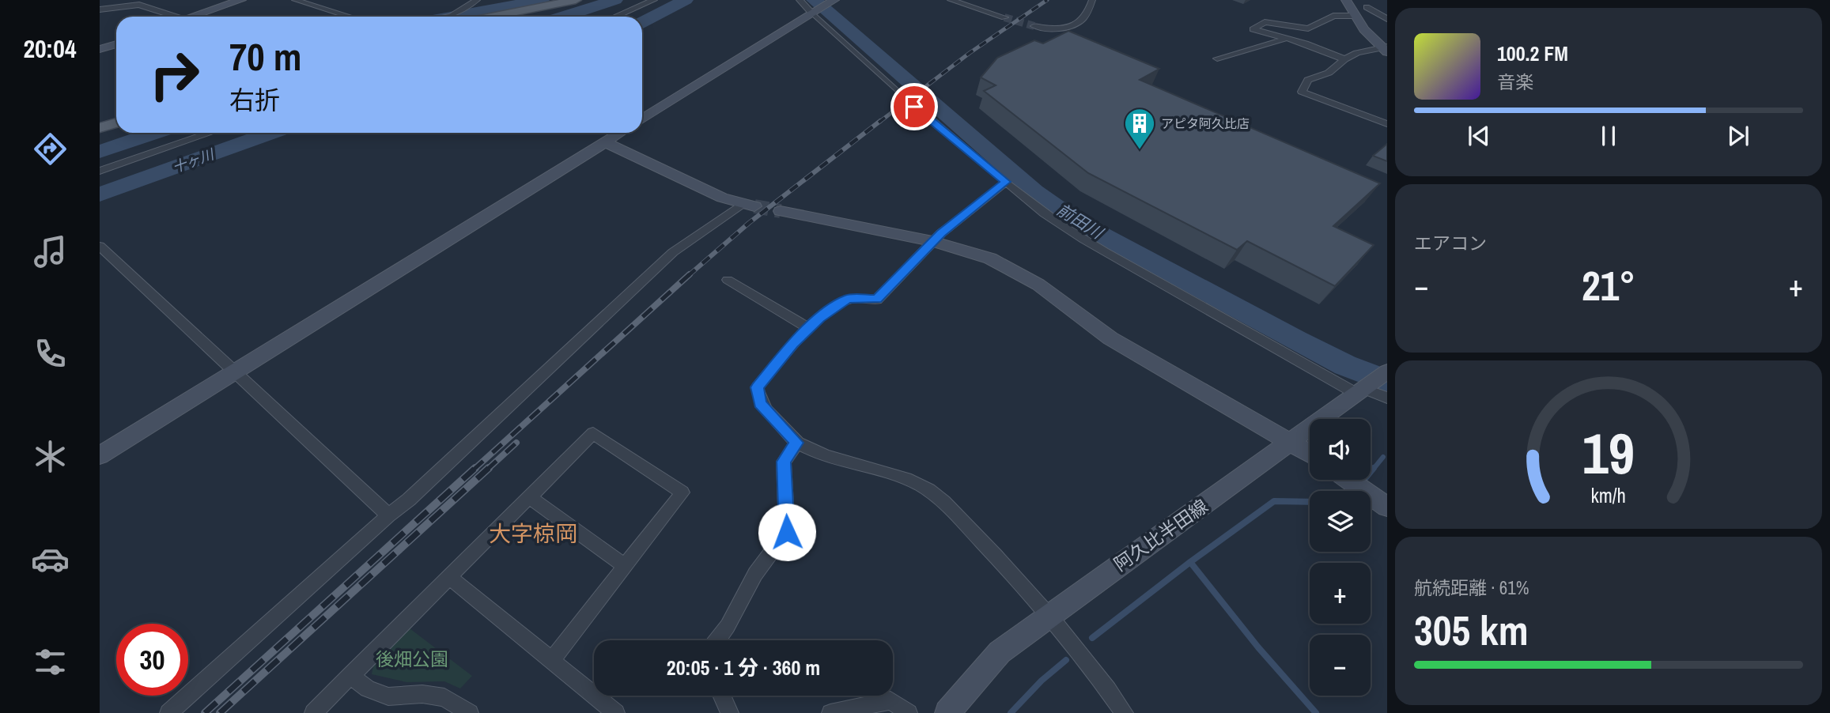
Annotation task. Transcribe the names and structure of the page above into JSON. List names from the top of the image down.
{
  "streets": {
    "street": ["阿久比半田線"]
  },
  "districts": ["大字椋岡"],
  "water": ["十ヶ川", "前田川"],
  "parks": ["後畑公園"],
  "places": {
    "building": ["アピタ阿久比店"]
  },
  "page": {
    "tabs": "20:04",
    "turn": ["70 m", "右折"],
    "song": ["100.2 FM", "音楽"],
    "tile": [
      "エアコン",
      ["航続距離 · 61%", "305 km"]
    ],
    "heat": ["−", "21°", "+"],
    "map_buttons": ["+", "−"],
    "limit": "30",
    "trip": "20:05 · 1 分 · 360 m",
    "gauge": ["19", "km/h"]
  }
}
